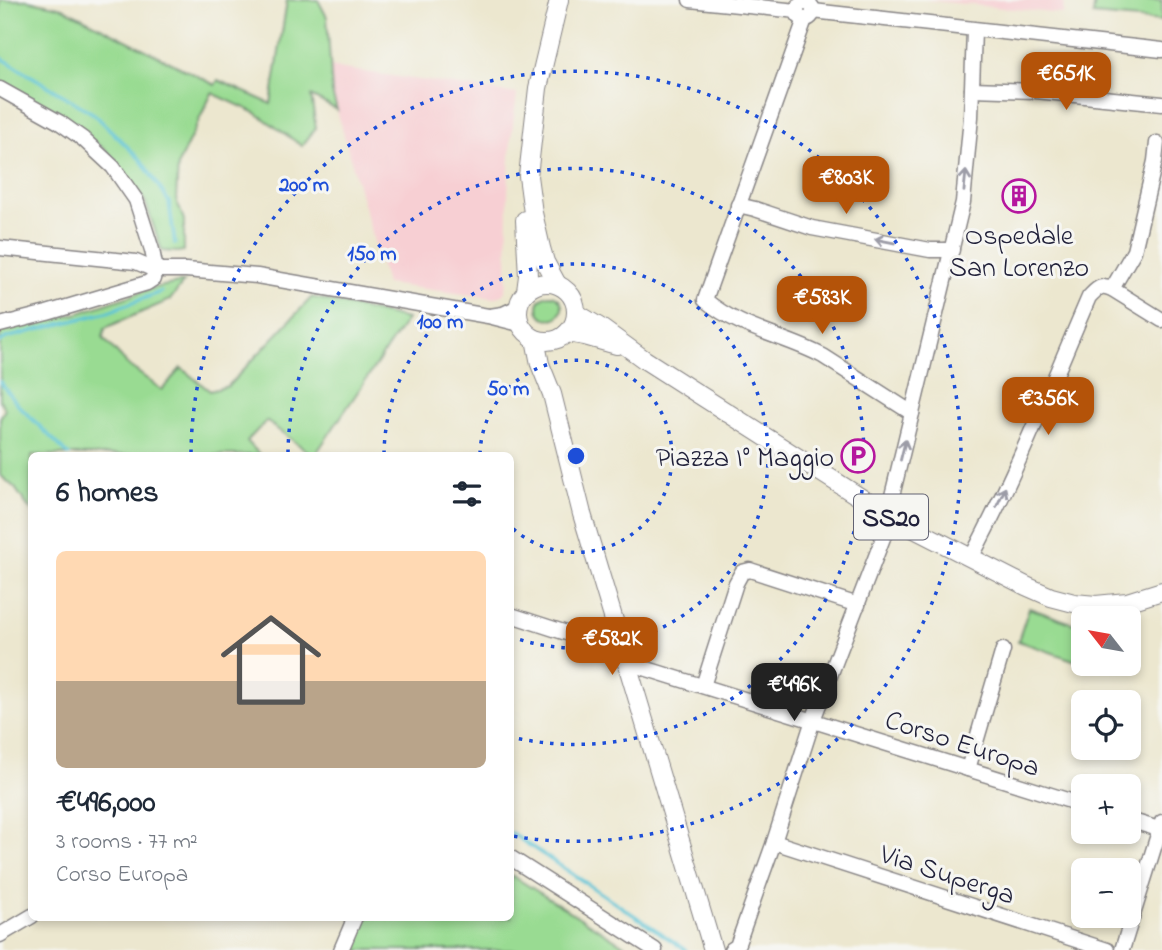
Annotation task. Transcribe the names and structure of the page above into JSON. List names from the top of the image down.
{
  "streets": {
    "main road": ["SS20"],
    "street": ["Corso Europa", "Via Superga"]
  },
  "places": {
    "building": ["Ospedale San Lorenzo"],
    "parking": ["Piazza I° Maggio"]
  },
  "north": "top left",
  "page": {
    "price": [
      "€651K",
      "€803K",
      "€583K",
      "€356K",
      "€582K",
      "€496K"
    ],
    "heading": "6 homes",
    "list": [
      {
        "name": "€496,000",
        "note": "3 rooms · 77 m² · Corso Europa"
      }
    ],
    "map_buttons": ["+", "−"]
  },
  "rings": [
    "200 m",
    "150 m",
    "100 m",
    "50 m"
  ]
}
